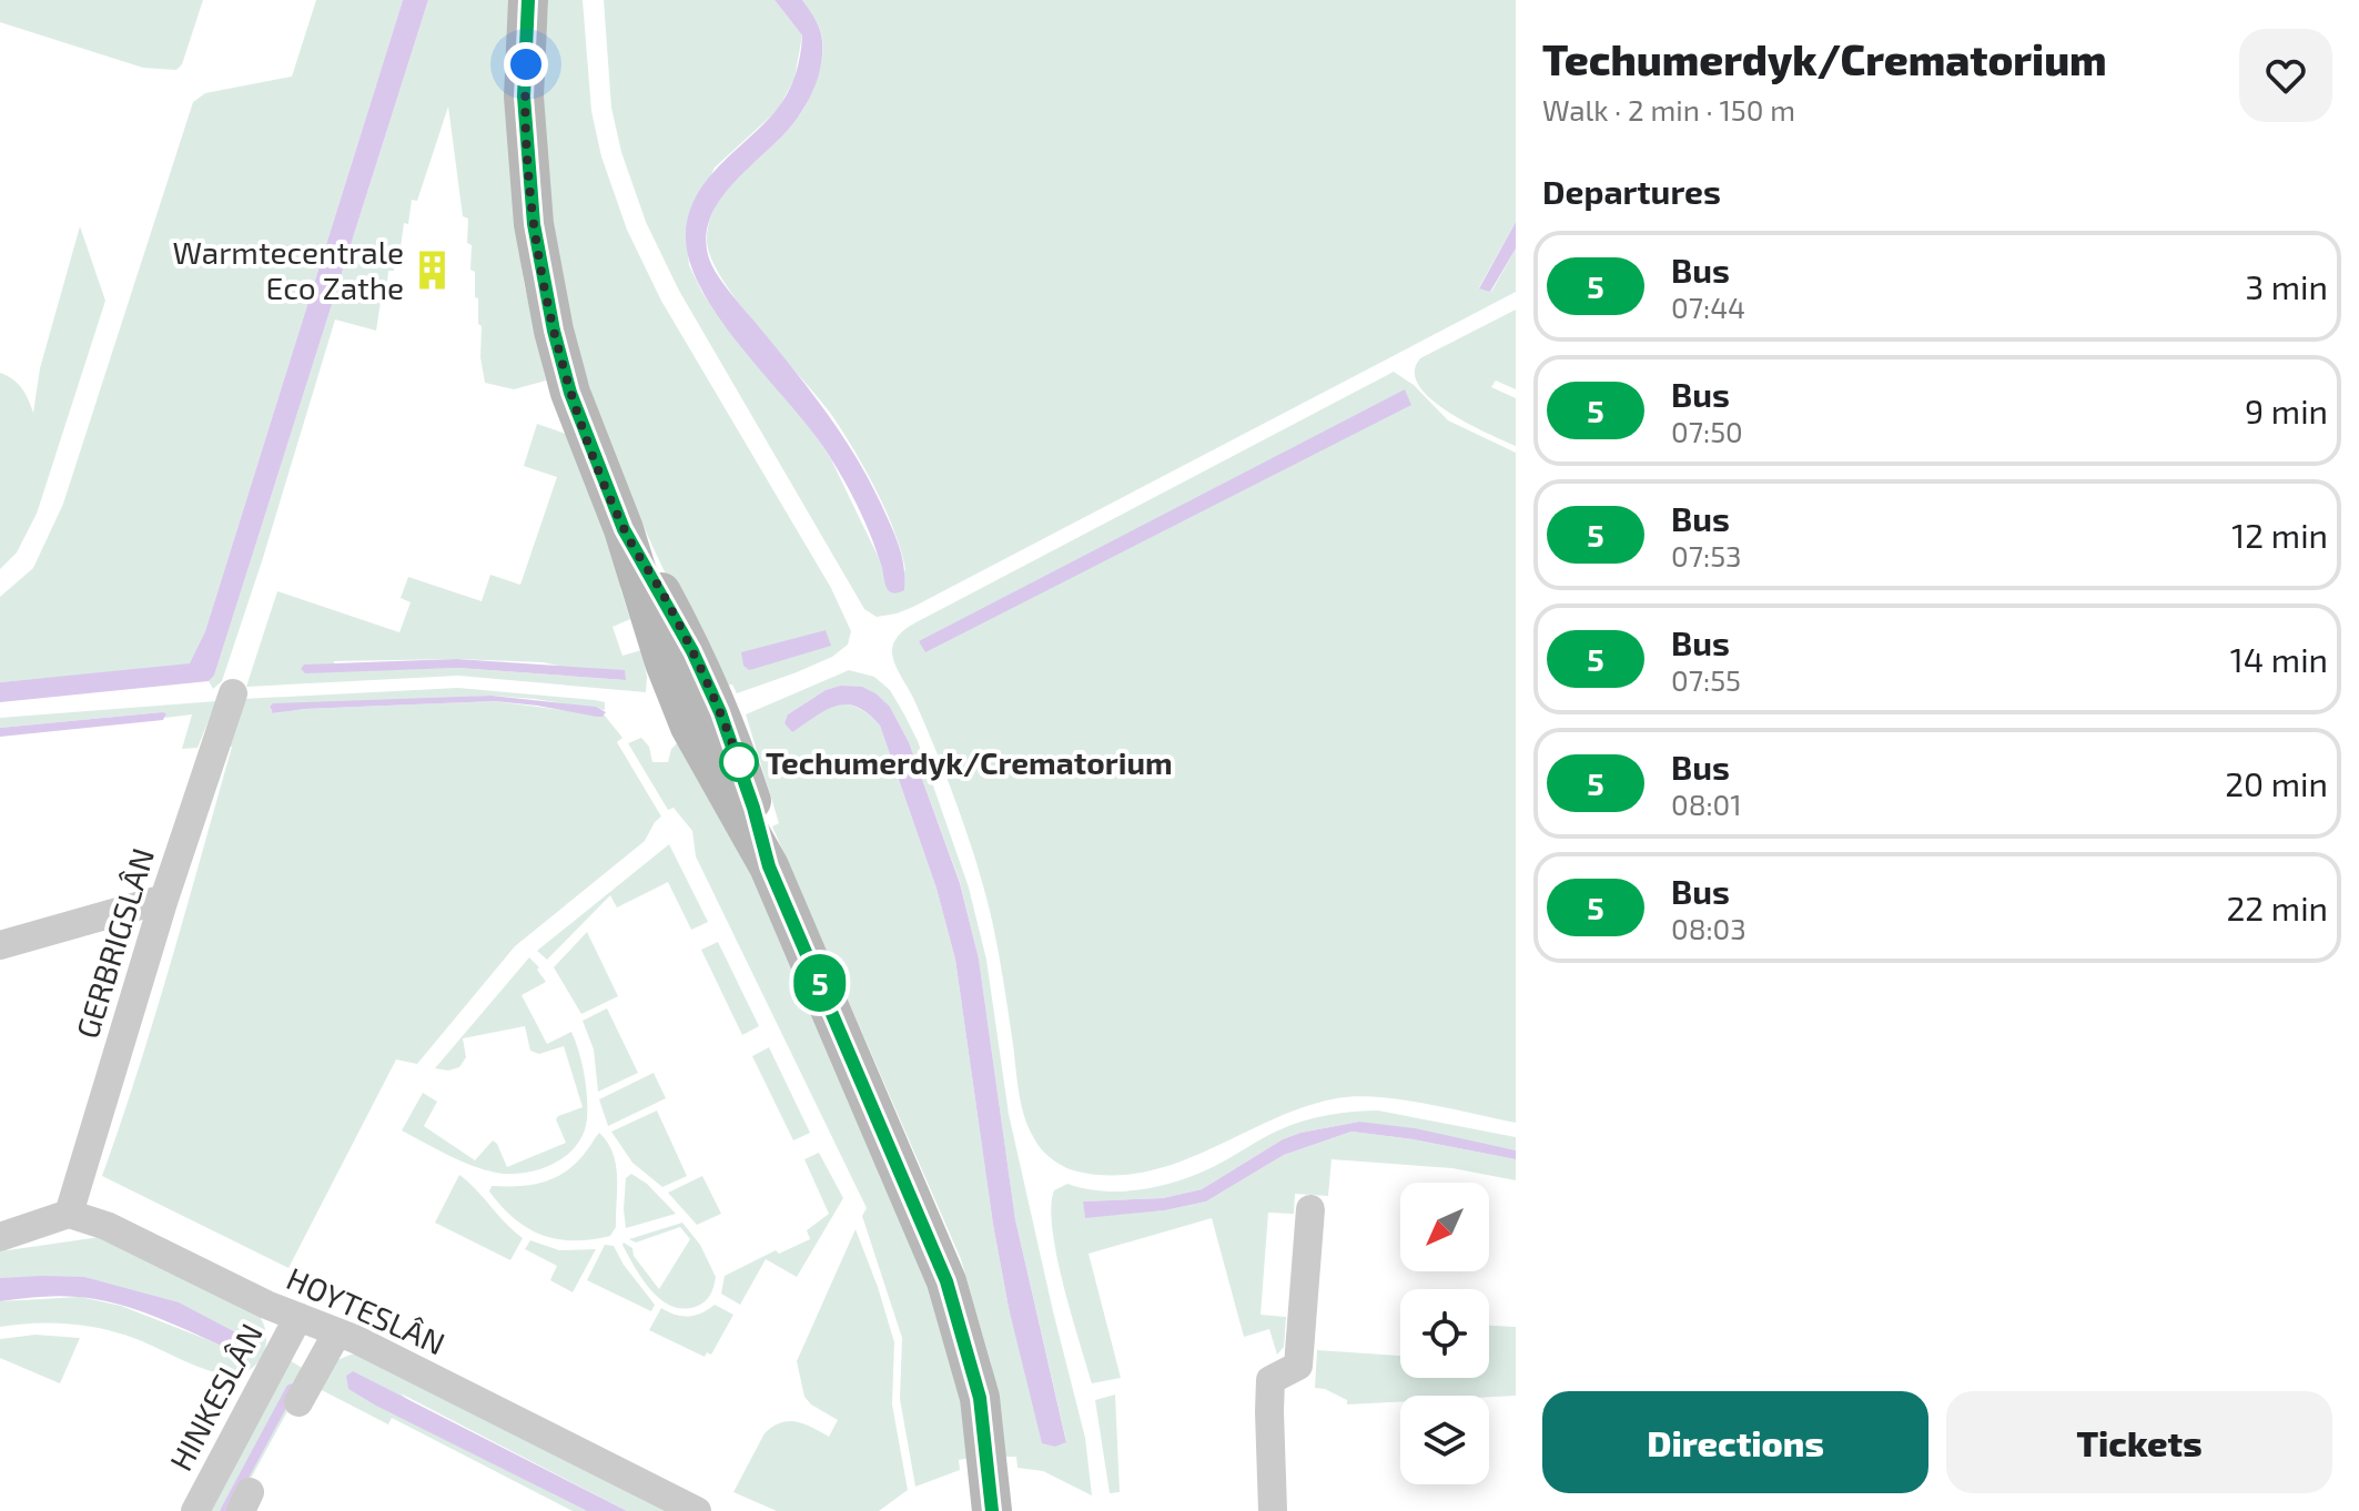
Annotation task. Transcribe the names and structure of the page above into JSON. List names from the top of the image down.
{
  "streets": {
    "street": ["GERBRIGSLÂN", "HOYTESLÂN", "HINKESLÂN"]
  },
  "crossings": [
    ["GERBRIGSLÂN", "HOYTESLÂN"],
    ["HOYTESLÂN", "HINKESLÂN"]
  ],
  "places": {
    "building": ["Warmtecentrale Eco Zathe"],
    "other": ["Techumerdyk/Crematorium"]
  },
  "lines": ["bus line 5"],
  "north": "bottom left",
  "page": {
    "on_map": "5",
    "heading": [
      ["Techumerdyk/Crematorium", "Walk · 2 min · 150 m"],
      "Departures"
    ],
    "list": [
      {
        "mark": "5",
        "name": "Bus",
        "note": "07:44",
        "value": "3 min"
      },
      {
        "mark": "5",
        "name": "Bus",
        "note": "07:50",
        "value": "9 min"
      },
      {
        "mark": "5",
        "name": "Bus",
        "note": "07:53",
        "value": "12 min"
      },
      {
        "mark": "5",
        "name": "Bus",
        "note": "07:55",
        "value": "14 min"
      },
      {
        "mark": "5",
        "name": "Bus",
        "note": "08:01",
        "value": "20 min"
      },
      {
        "mark": "5",
        "name": "Bus",
        "note": "08:03",
        "value": "22 min"
      }
    ],
    "buttons": ["Directions", "Tickets"]
  }
}
